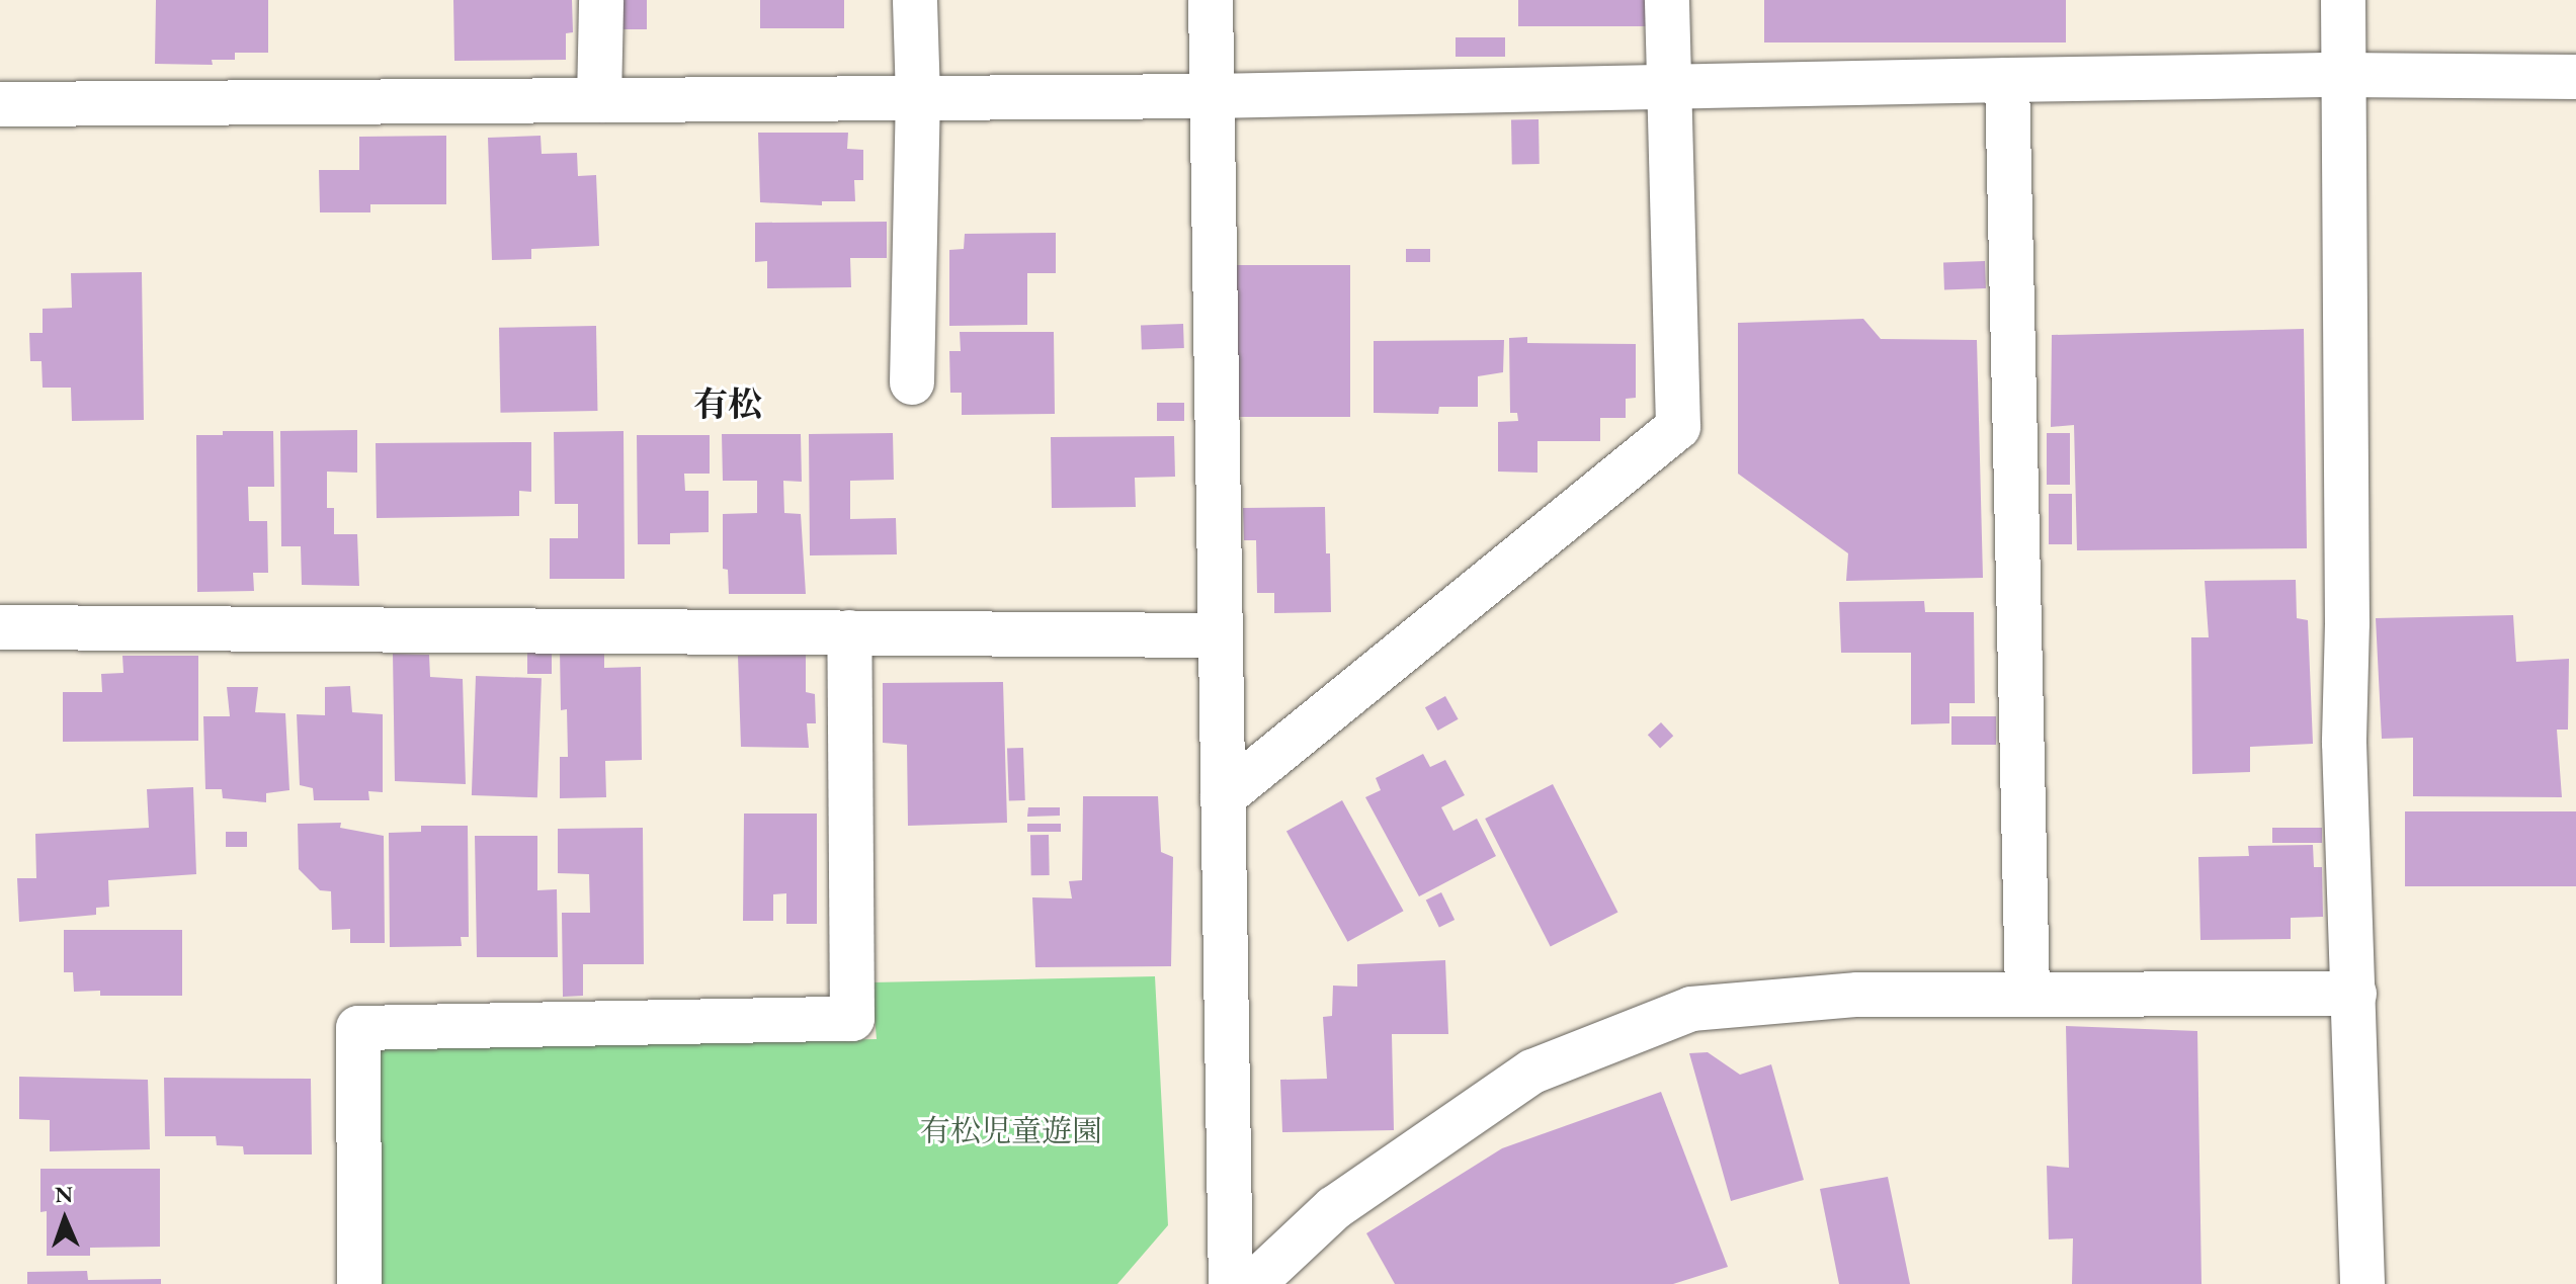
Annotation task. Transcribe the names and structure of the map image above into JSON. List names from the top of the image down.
{
  "districts": ["有松"],
  "parks": ["有松児童遊園"],
  "north": "top"
}
